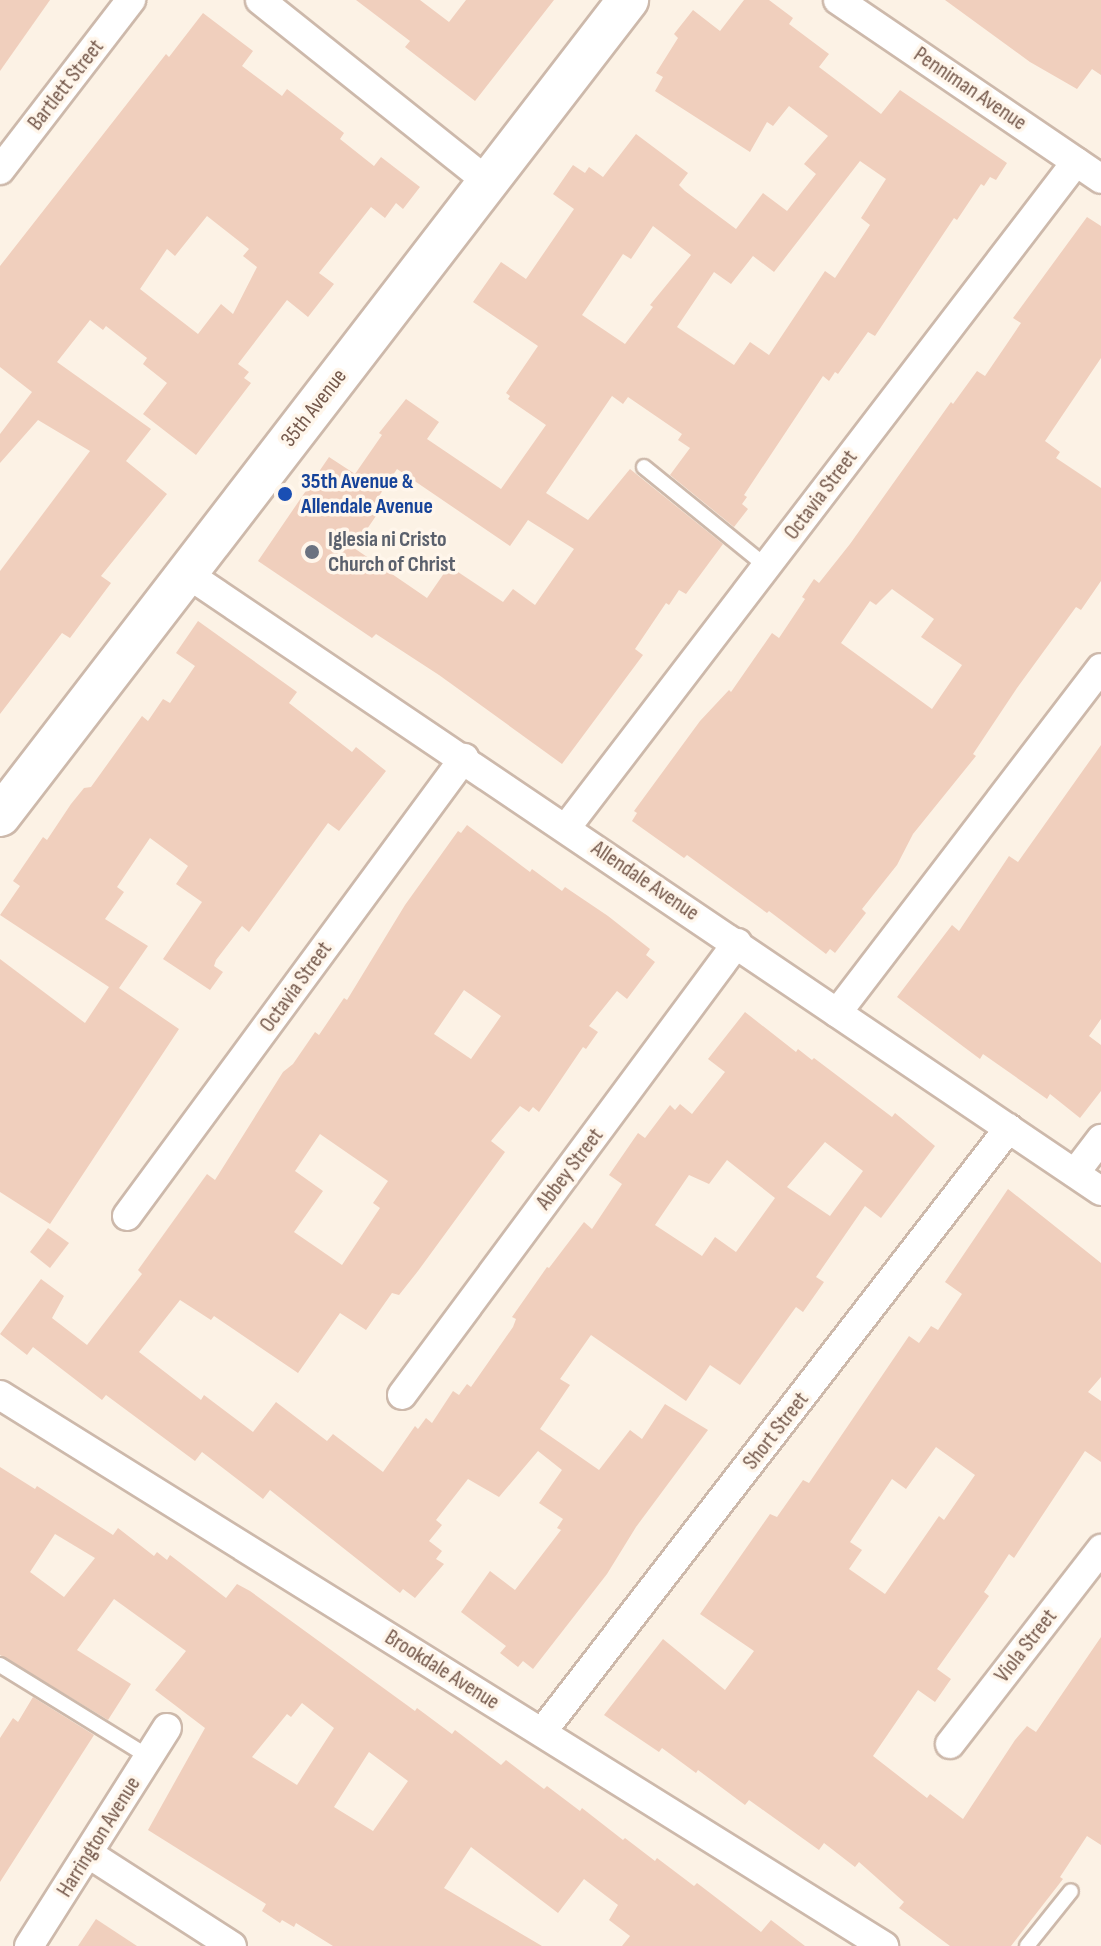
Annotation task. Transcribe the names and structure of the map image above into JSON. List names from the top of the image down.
{
  "streets": {
    "main road": ["35th Avenue"],
    "street": [
      "Bartlett Street",
      "Penniman Avenue",
      "Octavia Street",
      "Allendale Avenue",
      "Abbey Street",
      "Short Street",
      "Viola Street",
      "Brookdale Avenue",
      "Harrington Avenue"
    ]
  },
  "crossings": [
    ["Penniman Avenue", "Octavia Street"],
    ["35th Avenue", "Allendale Avenue"],
    ["Octavia Street", "Allendale Avenue"],
    ["Allendale Avenue", "Abbey Street"],
    ["Allendale Avenue", "Short Street"],
    ["Short Street", "Brookdale Avenue"]
  ],
  "places": ["35th Avenue & Allendale Avenue", "Iglesia ni Cristo Church of Christ"]
}
